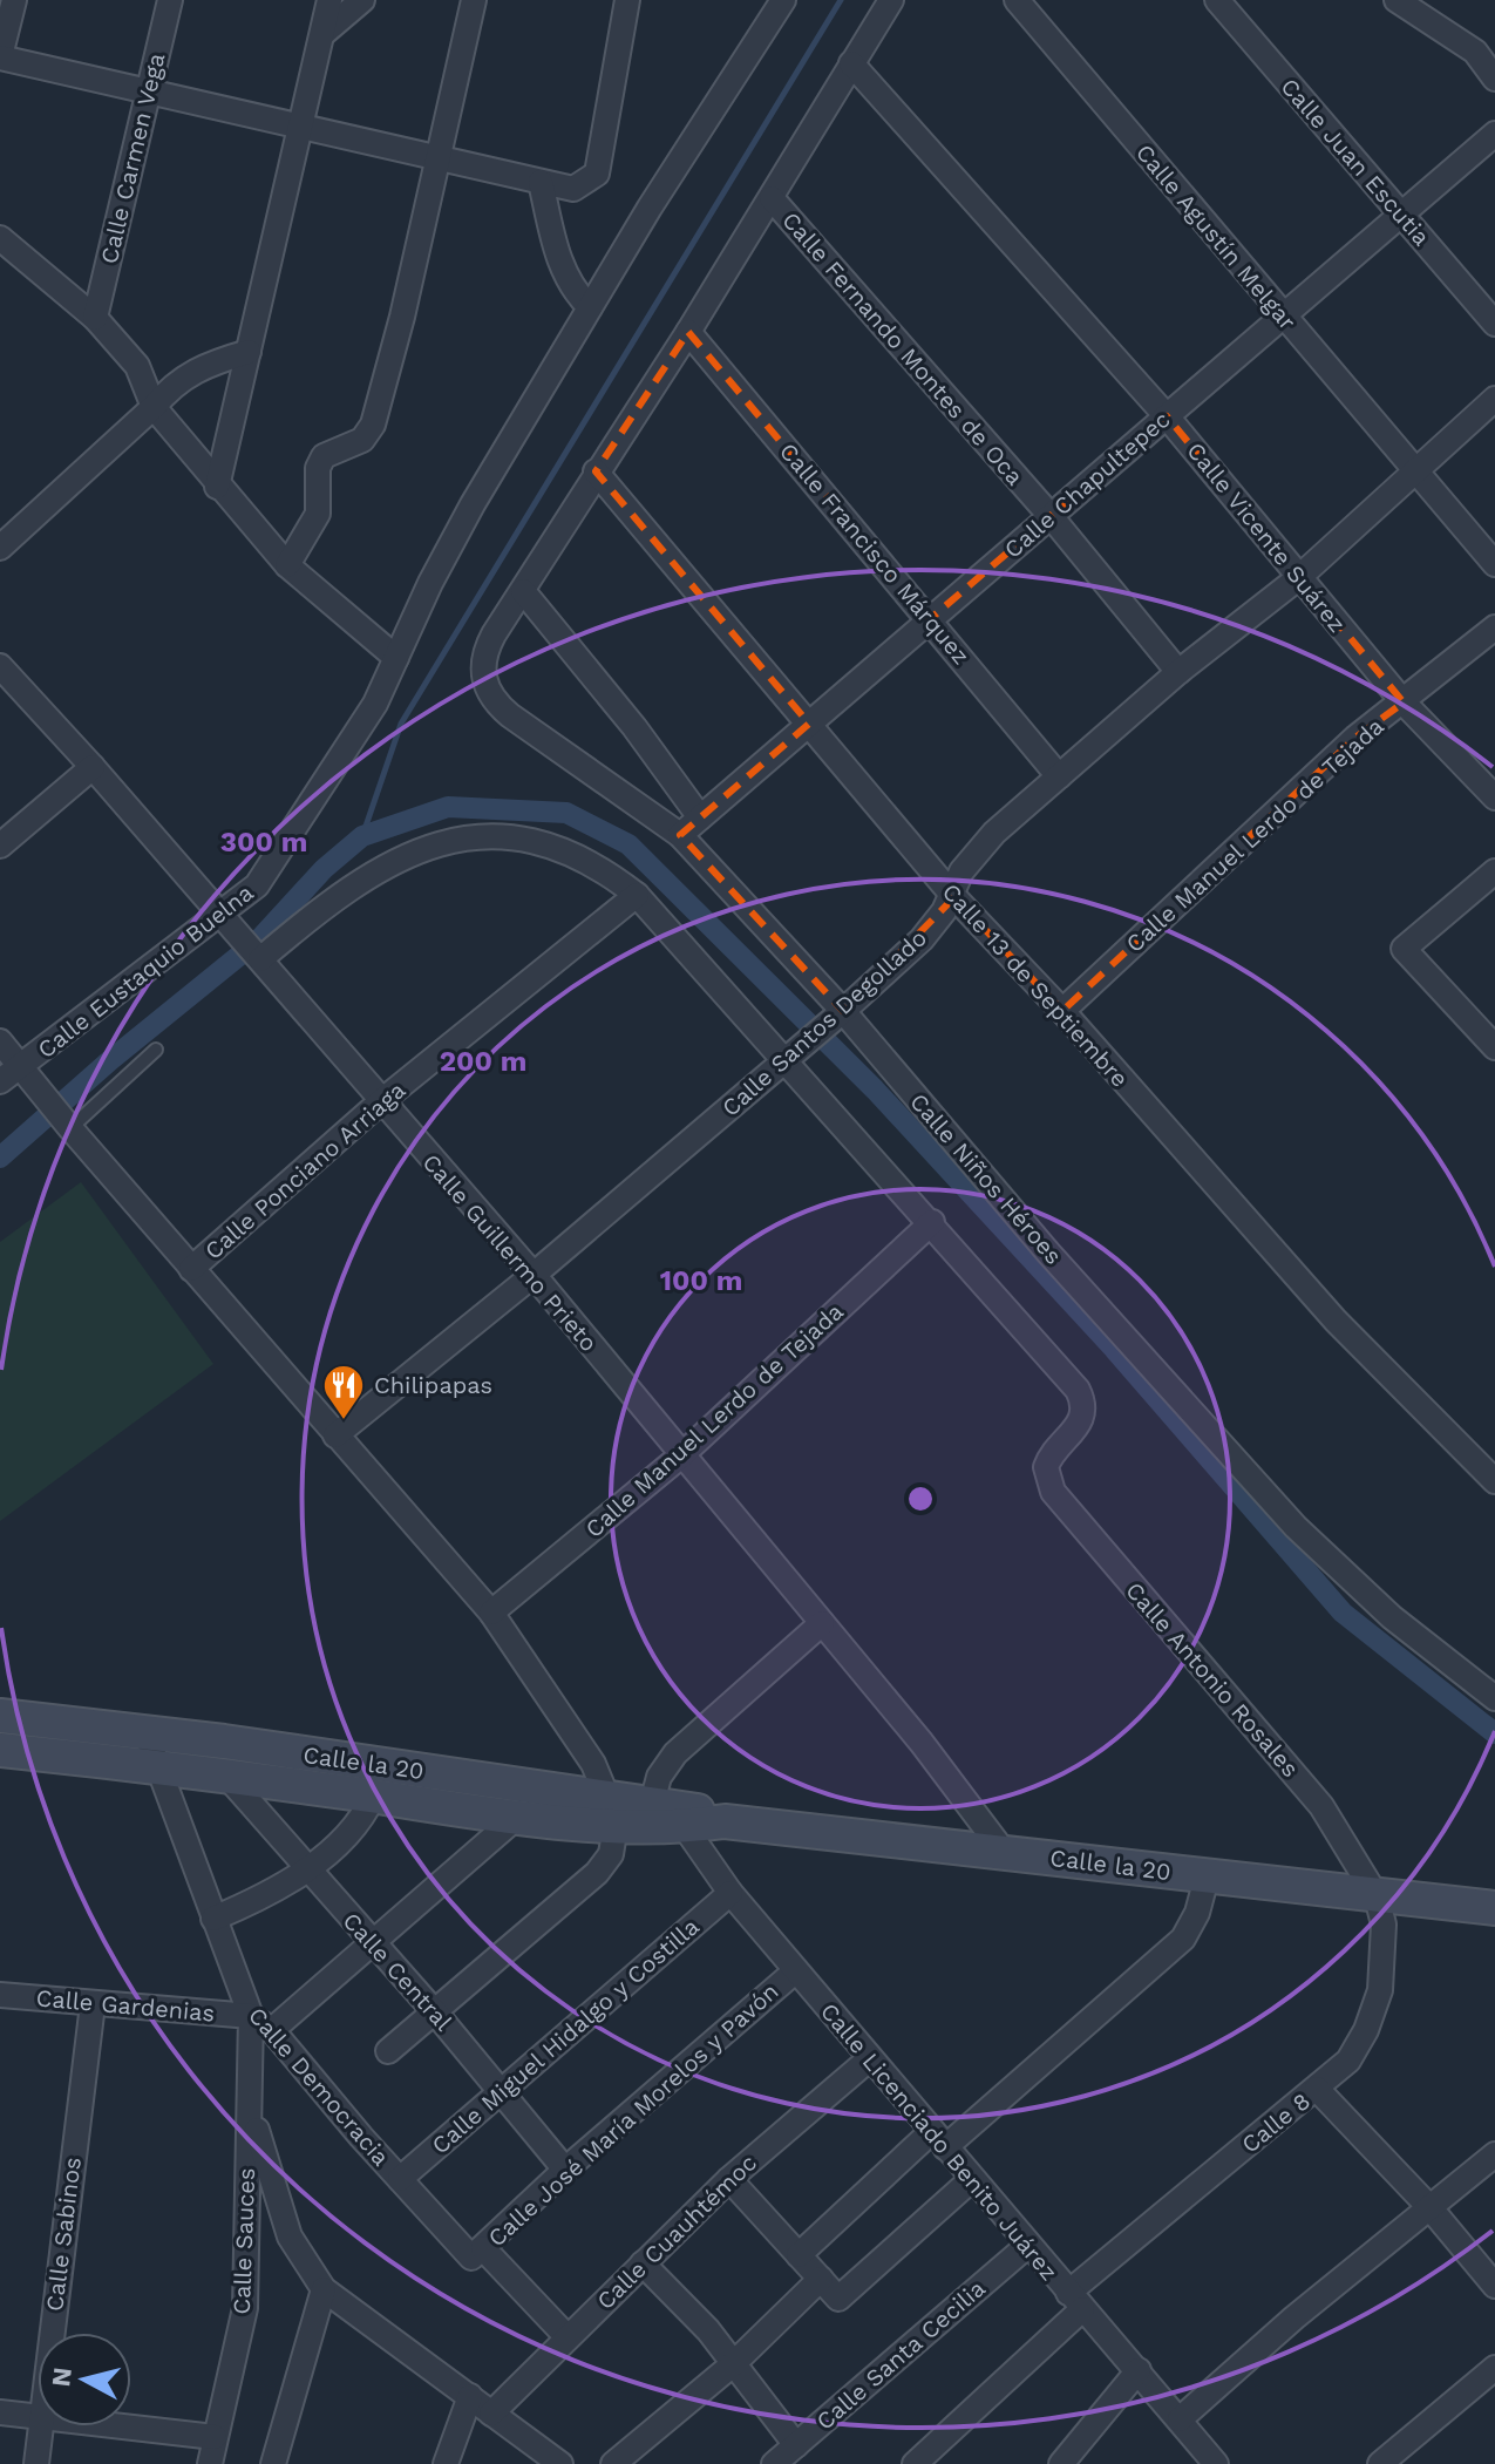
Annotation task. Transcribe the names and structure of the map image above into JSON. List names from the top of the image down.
{
  "streets": {
    "street": [
      "Calle Carmen Vega",
      "Calle Juan Escutia",
      "Calle Agustín Melgar",
      "Calle Fernando Montes de Oca",
      "Calle Chapultepec",
      "Calle Vicente Suárez",
      "Calle Francisco Márquez",
      "Calle Manuel Lerdo de Tejada",
      "Calle Eustaquio Buelna",
      "Calle 13 de Septiembre",
      "Calle Santos Degollado",
      "Calle Ponciano Arriaga",
      "Calle Niños Héroes",
      "Calle Guillermo Prieto",
      "Calle Antonio Rosales",
      "Calle la 20",
      "Calle Central",
      "Calle Gardenias",
      "Calle Miguel Hidalgo y Costilla",
      "Calle Democracia",
      "Calle José María Morelos y Pavón",
      "Calle 8",
      "Calle Licenciado Benito Juárez",
      "Calle Cuauhtémoc",
      "Calle Sabinos",
      "Calle Sauces",
      "Calle Santa Cecilia"
    ]
  },
  "crossings": [
    ["Calle Juan Escutia", "Calle Chapultepec"],
    ["Calle Agustín Melgar", "Calle Chapultepec"],
    ["Calle Agustín Melgar", "Calle Santos Degollado"],
    ["Calle Fernando Montes de Oca", "Calle Chapultepec"],
    ["Calle Fernando Montes de Oca", "Calle Santos Degollado"],
    ["Calle Chapultepec", "Calle Vicente Suárez"],
    ["Calle Chapultepec", "Calle Francisco Márquez"],
    ["Calle Chapultepec", "Calle 13 de Septiembre"],
    ["Calle Chapultepec", "Calle Niños Héroes"],
    ["Calle Vicente Suárez", "Calle Manuel Lerdo de Tejada"],
    ["Calle Vicente Suárez", "Calle Santos Degollado"],
    ["Calle Francisco Márquez", "Calle Santos Degollado"],
    ["Calle Manuel Lerdo de Tejada", "Calle 13 de Septiembre"],
    ["Calle Manuel Lerdo de Tejada", "Calle Guillermo Prieto"],
    ["Calle Manuel Lerdo de Tejada", "Calle Antonio Rosales"],
    ["Calle Eustaquio Buelna", "Calle Guillermo Prieto"],
    ["Calle 13 de Septiembre", "Calle Santos Degollado"],
    ["Calle Santos Degollado", "Calle Niños Héroes"],
    ["Calle Santos Degollado", "Calle Guillermo Prieto"],
    ["Calle Ponciano Arriaga", "Calle Guillermo Prieto"],
    ["Calle Guillermo Prieto", "Calle la 20"],
    ["Calle Antonio Rosales", "Calle la 20"],
    ["Calle Antonio Rosales", "Calle 8"],
    ["Calle la 20", "Calle Central"],
    ["Calle la 20", "Calle Democracia"],
    ["Calle la 20", "Calle 8"],
    ["Calle la 20", "Calle Licenciado Benito Juárez"],
    ["Calle Central", "Calle Miguel Hidalgo y Costilla"],
    ["Calle Central", "Calle José María Morelos y Pavón"],
    ["Calle Gardenias", "Calle Democracia"],
    ["Calle Gardenias", "Calle Sabinos"],
    ["Calle Gardenias", "Calle Sauces"],
    ["Calle Miguel Hidalgo y Costilla", "Calle Democracia"],
    ["Calle Miguel Hidalgo y Costilla", "Calle Licenciado Benito Juárez"],
    ["Calle Democracia", "Calle José María Morelos y Pavón"],
    ["Calle Democracia", "Calle Cuauhtémoc"],
    ["Calle Democracia", "Calle Sauces"],
    ["Calle José María Morelos y Pavón", "Calle Licenciado Benito Juárez"],
    ["Calle 8", "Calle Licenciado Benito Juárez"],
    ["Calle Licenciado Benito Juárez", "Calle Cuauhtémoc"],
    ["Calle Licenciado Benito Juárez", "Calle Santa Cecilia"]
  ],
  "places": {
    "restaurant": ["Chilipapas"]
  },
  "north": "left",
  "rings": ["300 m", "200 m", "100 m"]
}
